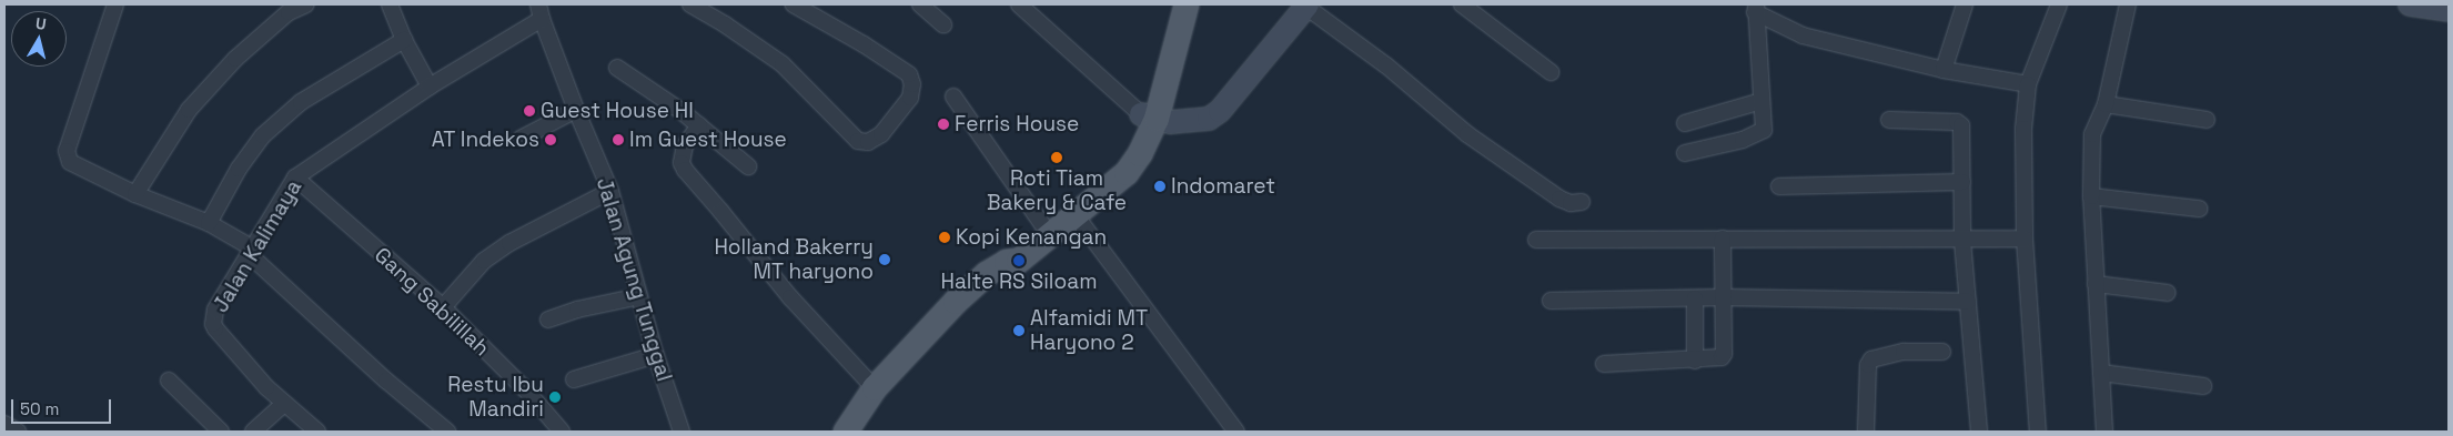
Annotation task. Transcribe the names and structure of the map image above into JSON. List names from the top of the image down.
{
  "streets": {
    "street": ["Jalan Kalimaya", "Jalan Agung Tunggal", "Gang Sabilillah"]
  },
  "crossings": [
    ["Jalan Kalimaya", "Jalan Agung Tunggal"],
    ["Jalan Kalimaya", "Gang Sabilillah"]
  ],
  "places": [
    "Guest House HI",
    "Ferris House",
    "AT Indekos",
    "Im Guest House",
    "Roti Tiam Bakery & Cafe",
    "Indomaret",
    "Kopi Kenangan",
    "Holland Bakerry MT haryono",
    "Halte RS Siloam",
    "Alfamidi MT Haryono 2",
    "Restu Ibu Mandiri"
  ],
  "scale_bar": "50 m",
  "north": "top"
}
